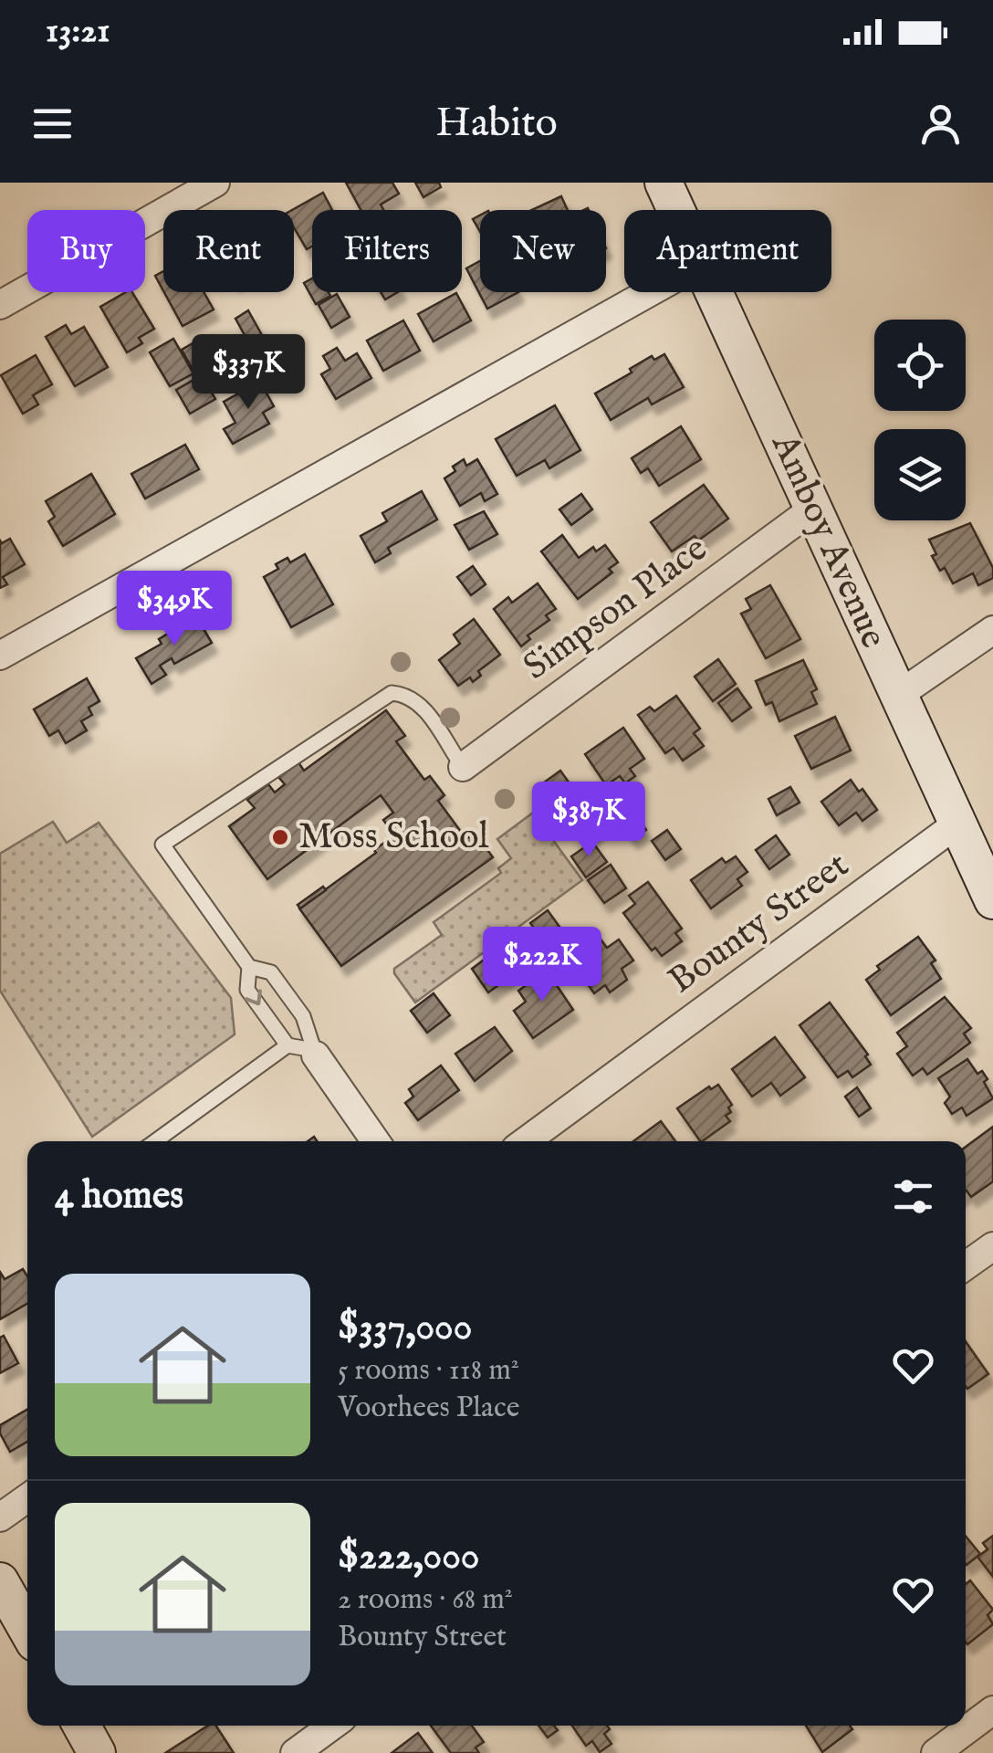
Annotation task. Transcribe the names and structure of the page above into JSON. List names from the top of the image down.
{
  "streets": {
    "street": ["Amboy Avenue", "Simpson Place", "Bounty Street"]
  },
  "crossings": [
    ["Amboy Avenue", "Simpson Place"],
    ["Amboy Avenue", "Bounty Street"]
  ],
  "places": ["Moss School"],
  "page": {
    "status": "13:21",
    "header": "Habito",
    "chip": [
      "Buy",
      "Rent",
      "Filters",
      "New",
      "Apartment"
    ],
    "price": [
      "$337K",
      "$349K",
      "$387K",
      "$222K"
    ],
    "heading": "4 homes",
    "list": [
      {
        "name": "$337,000",
        "note": "5 rooms · 118 m² · Voorhees Place"
      },
      {
        "name": "$222,000",
        "note": "2 rooms · 68 m² · Bounty Street"
      }
    ]
  }
}
